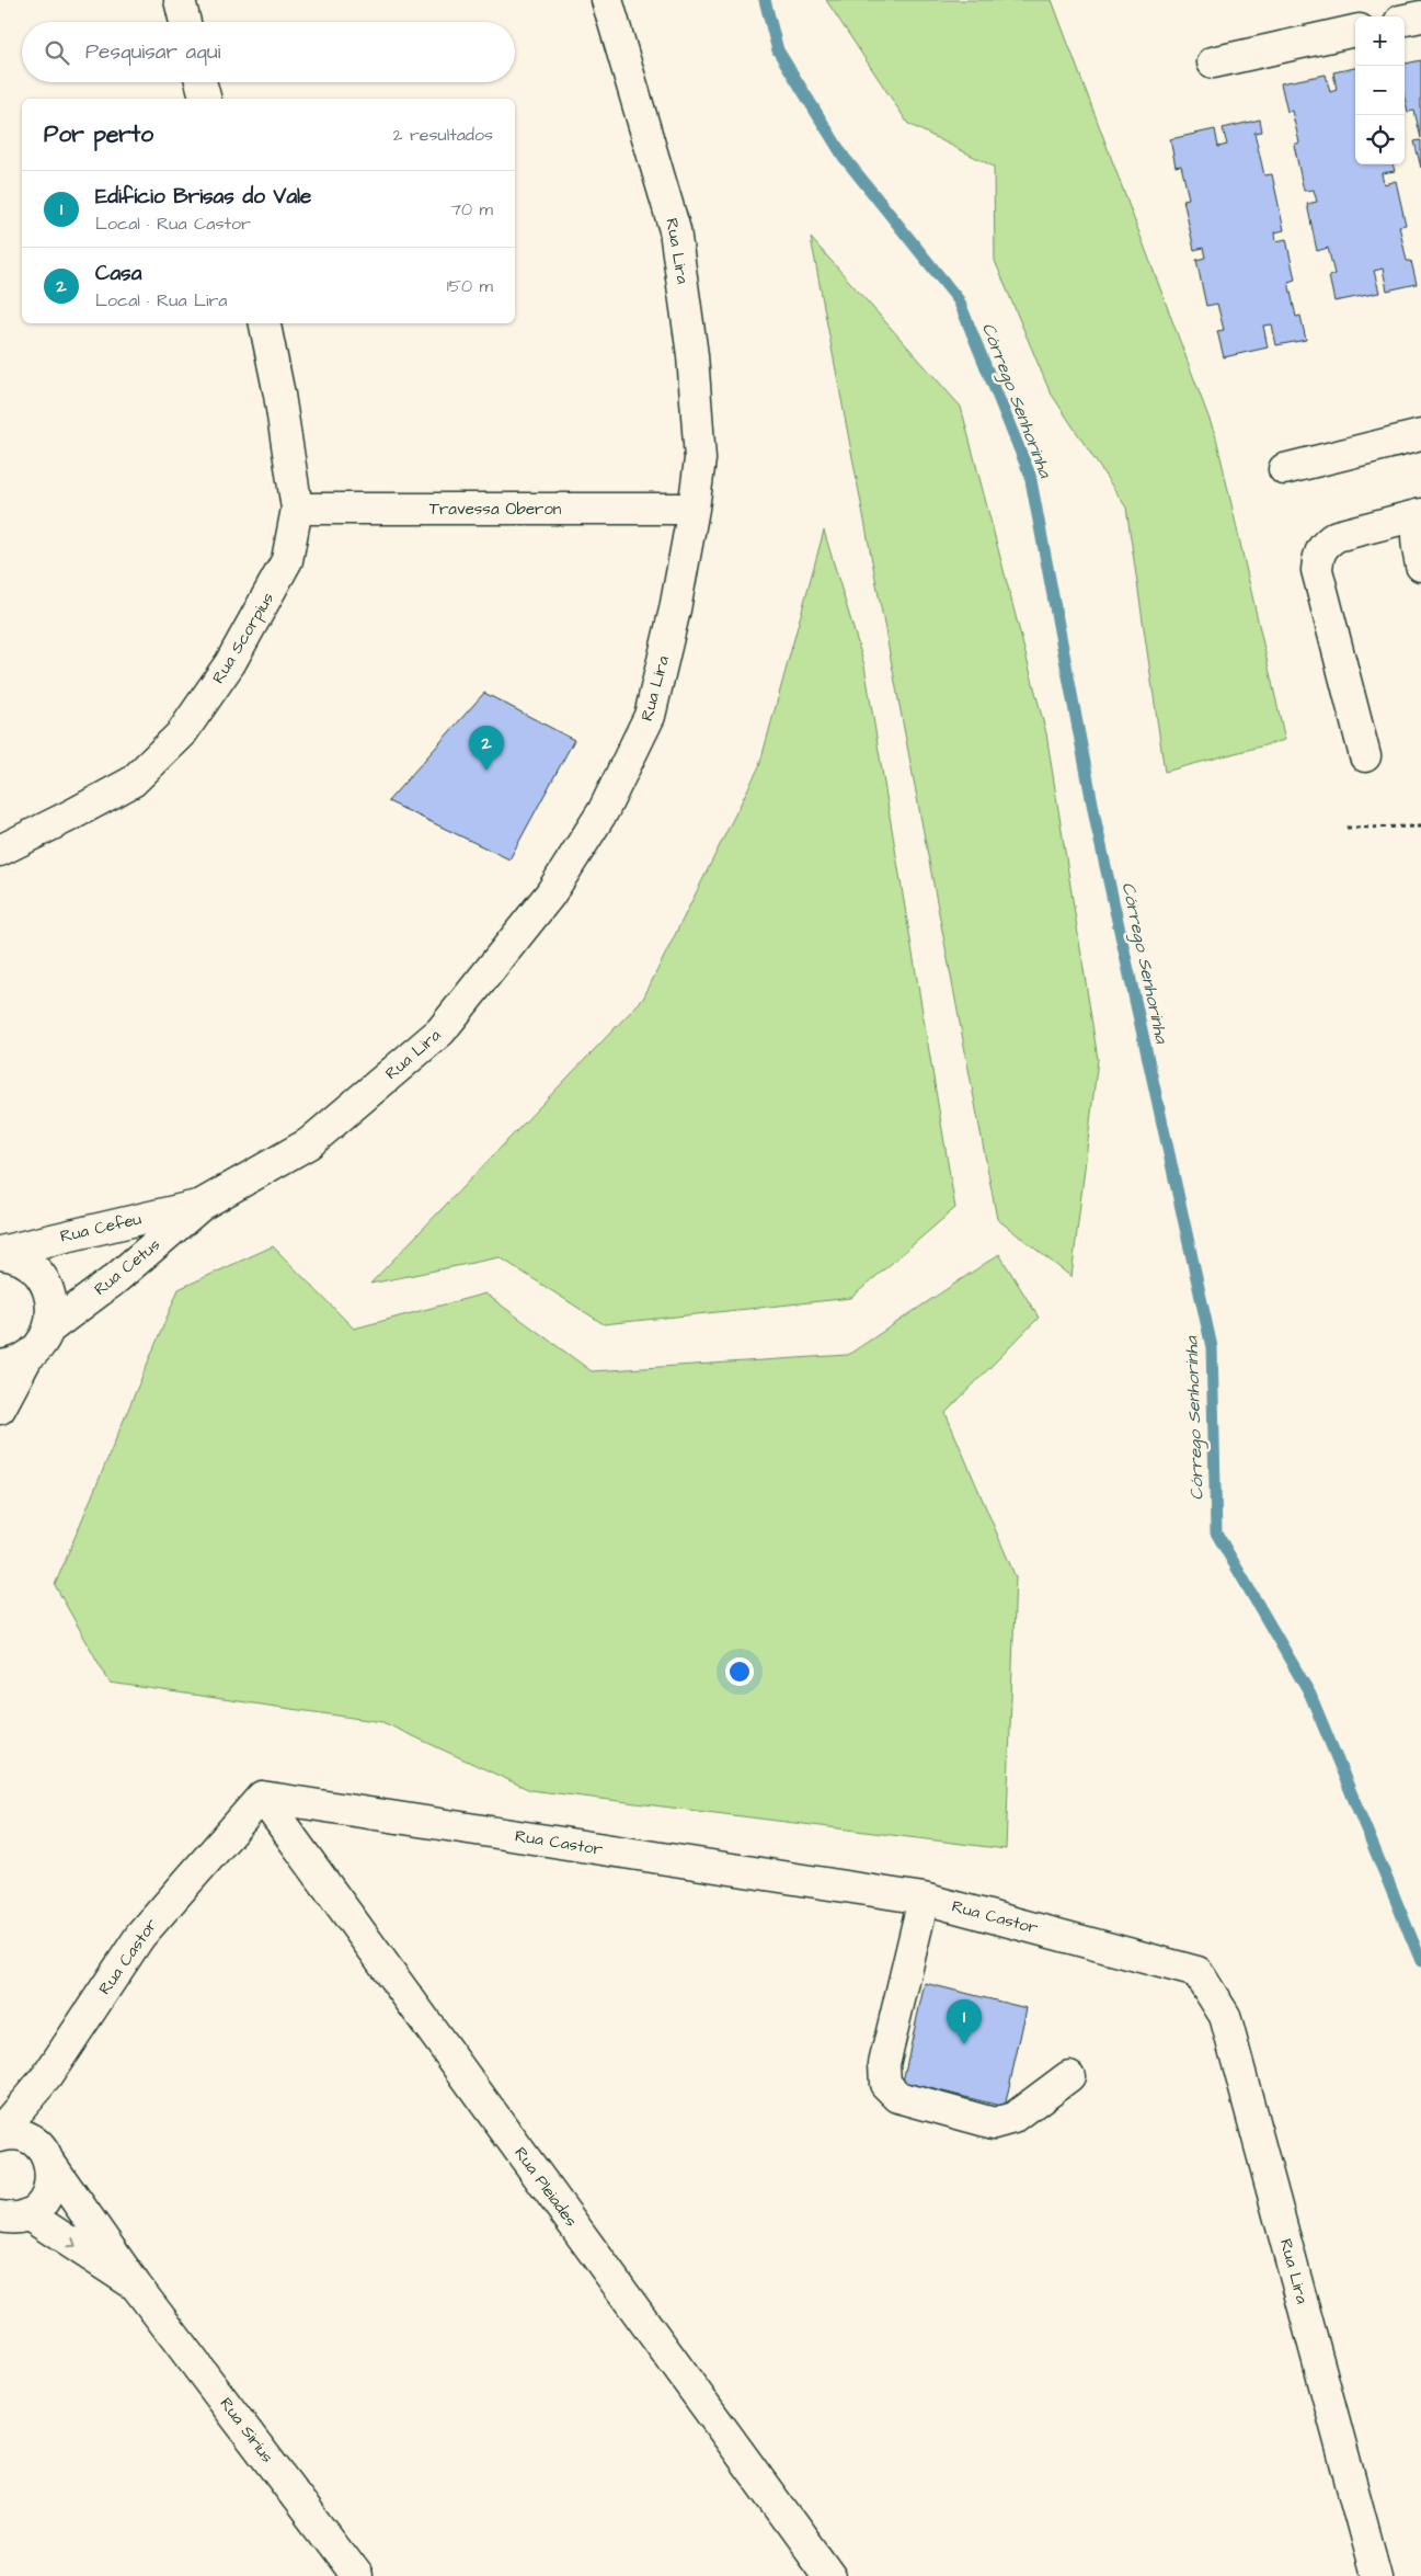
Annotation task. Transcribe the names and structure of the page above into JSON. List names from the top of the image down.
{
  "streets": {
    "street": [
      "Rua Lira",
      "Travessa Oberon",
      "Rua Scorpius",
      "Rua Cefeu",
      "Rua Cetus",
      "Rua Castor",
      "Rua Pleiades",
      "Rua Siríus"
    ]
  },
  "crossings": [
    ["Rua Lira", "Travessa Oberon"],
    ["Rua Lira", "Rua Cefeu"],
    ["Rua Lira", "Rua Cetus"],
    ["Rua Lira", "Rua Castor"],
    ["Travessa Oberon", "Rua Scorpius"],
    ["Rua Cefeu", "Rua Cetus"],
    ["Rua Castor", "Rua Pleiades"],
    ["Rua Castor", "Rua Siríus"]
  ],
  "water": ["Córrego Senhorinha"],
  "page": {
    "map_buttons": ["+", "−"],
    "search": "Pesquisar aqui",
    "heading": ["Por perto", "2 resultados"],
    "list": [
      {
        "mark": "1",
        "name": "Edifício Brisas do Vale",
        "note": "Local · Rua Castor",
        "value": "70 m"
      },
      {
        "mark": "2",
        "name": "Casa",
        "note": "Local · Rua Lira",
        "value": "150 m"
      }
    ],
    "pins": ["2", "1"]
  }
}
